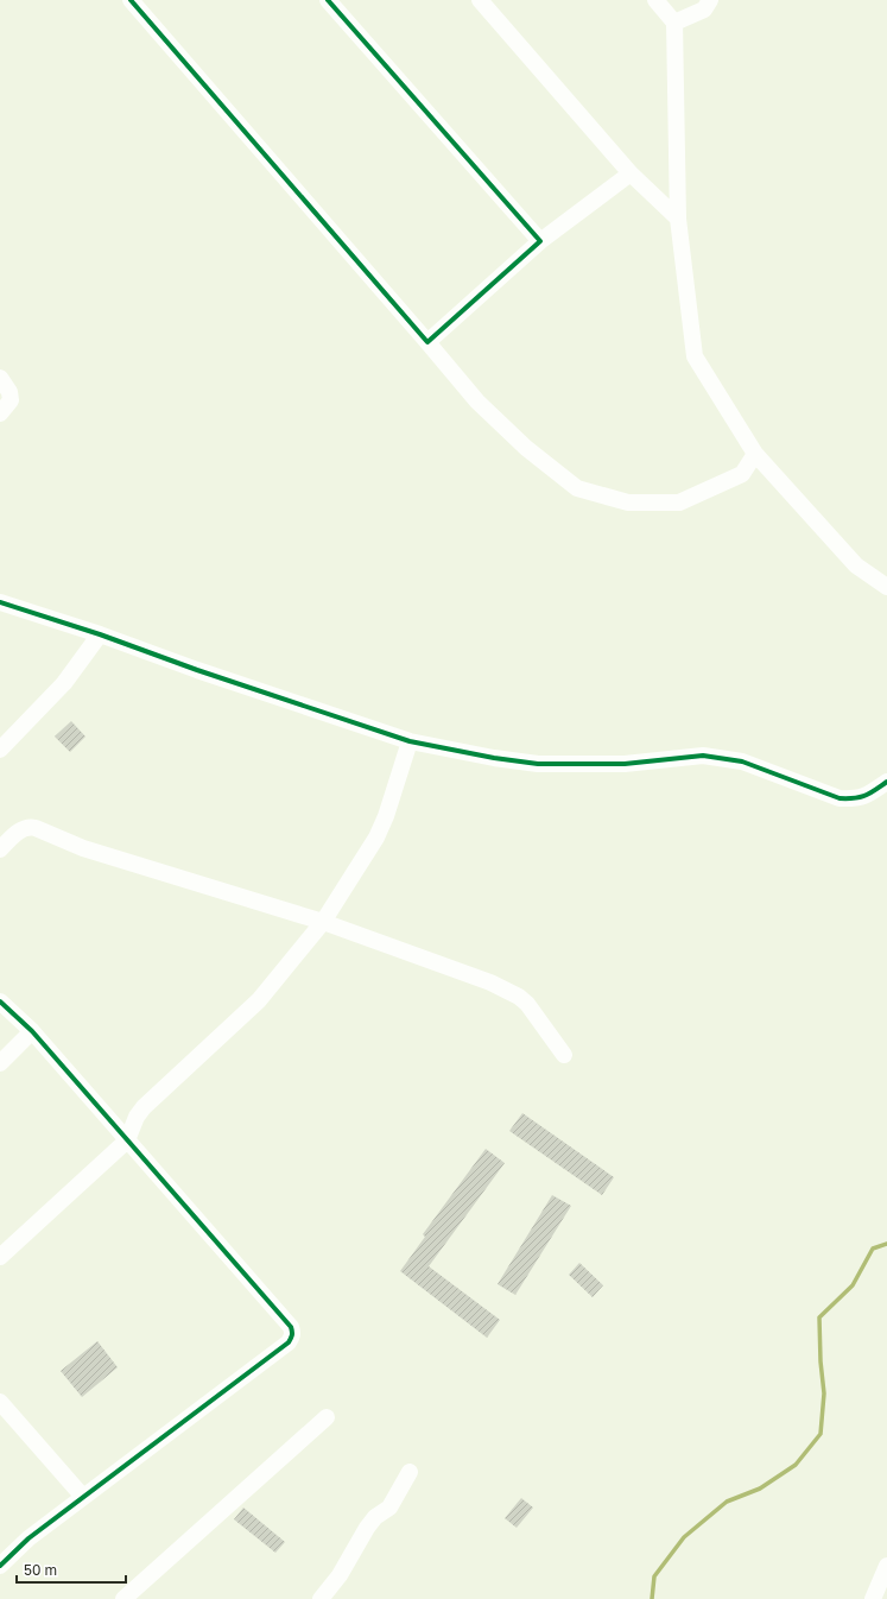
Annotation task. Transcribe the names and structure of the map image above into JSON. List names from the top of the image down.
{
  "scale_bar": "50 m"
}
